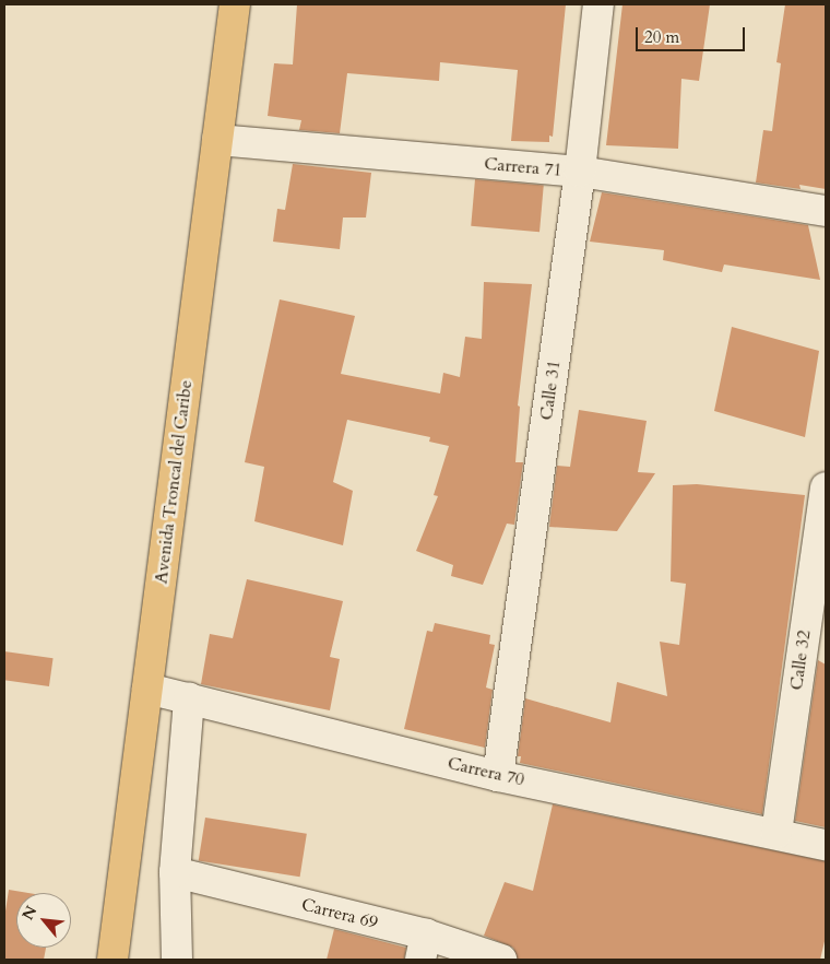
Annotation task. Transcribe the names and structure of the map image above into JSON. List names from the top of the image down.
{
  "streets": {
    "highway": ["Avenida Troncal del Caribe"],
    "street": [
      "Carrera 71",
      "Calle 31",
      "Calle 32",
      "Carrera 70",
      "Carrera 69"
    ]
  },
  "crossings": [
    ["Carrera 71", "Calle 31"],
    ["Carrera 71", "Avenida Troncal del Caribe"],
    ["Calle 31", "Carrera 70"],
    ["Avenida Troncal del Caribe", "Carrera 70"],
    ["Calle 32", "Carrera 70"]
  ],
  "scale_bar": "20 m",
  "north": "top left"
}
